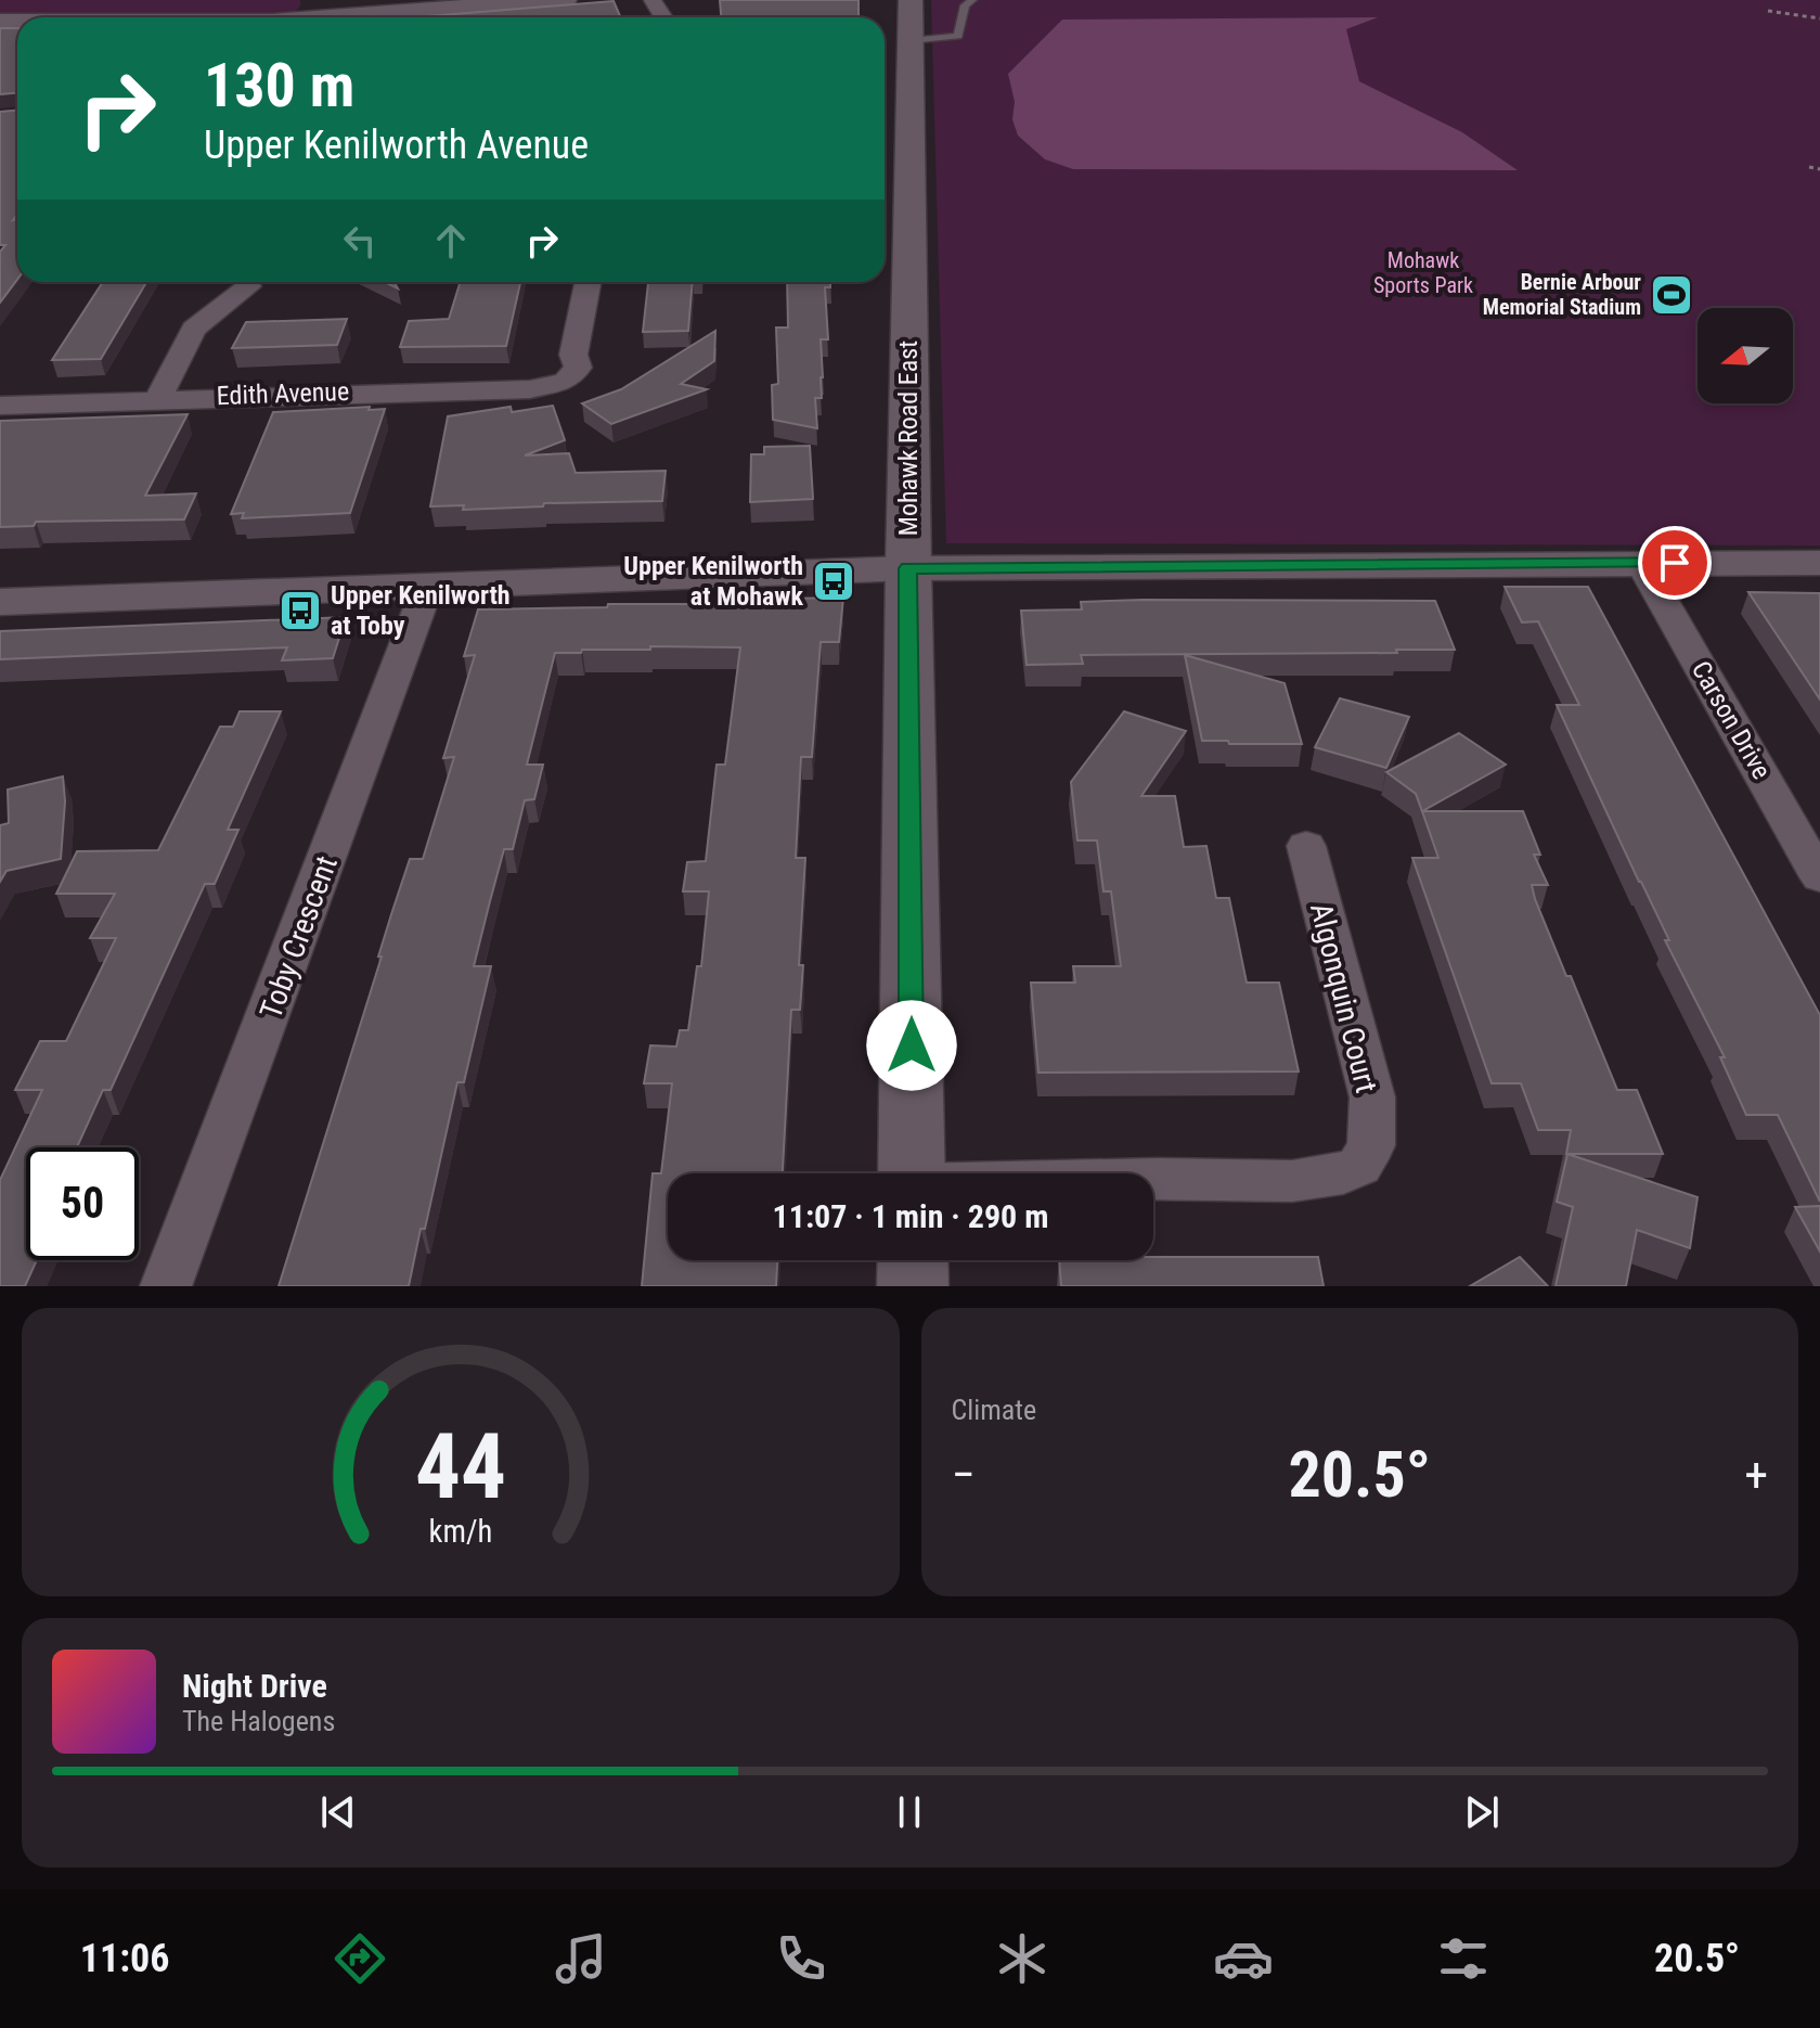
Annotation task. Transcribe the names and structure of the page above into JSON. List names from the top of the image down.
{
  "streets": {
    "main road": ["Mohawk Road East"],
    "street": [
      "Edith Avenue",
      "Carson Drive",
      "Toby Crescent",
      "Algonquin Court"
    ]
  },
  "parks": ["Mohawk Sports Park"],
  "places": {
    "sports": ["Bernie Arbour Memorial Stadium"],
    "bus stop": ["Upper Kenilworth at Mohawk", "Upper Kenilworth at Toby"]
  },
  "north": "left",
  "page": {
    "turn": ["130 m", "Upper Kenilworth Avenue"],
    "limit": "50",
    "trip": "11:07 · 1 min · 290 m",
    "tile": "Climate",
    "heat": ["−", "20.5°", "+"],
    "song": ["Night Drive", "The Halogens"],
    "tabs": ["11:06", "20.5°"],
    "gauge": ["44", "km/h"]
  }
}
